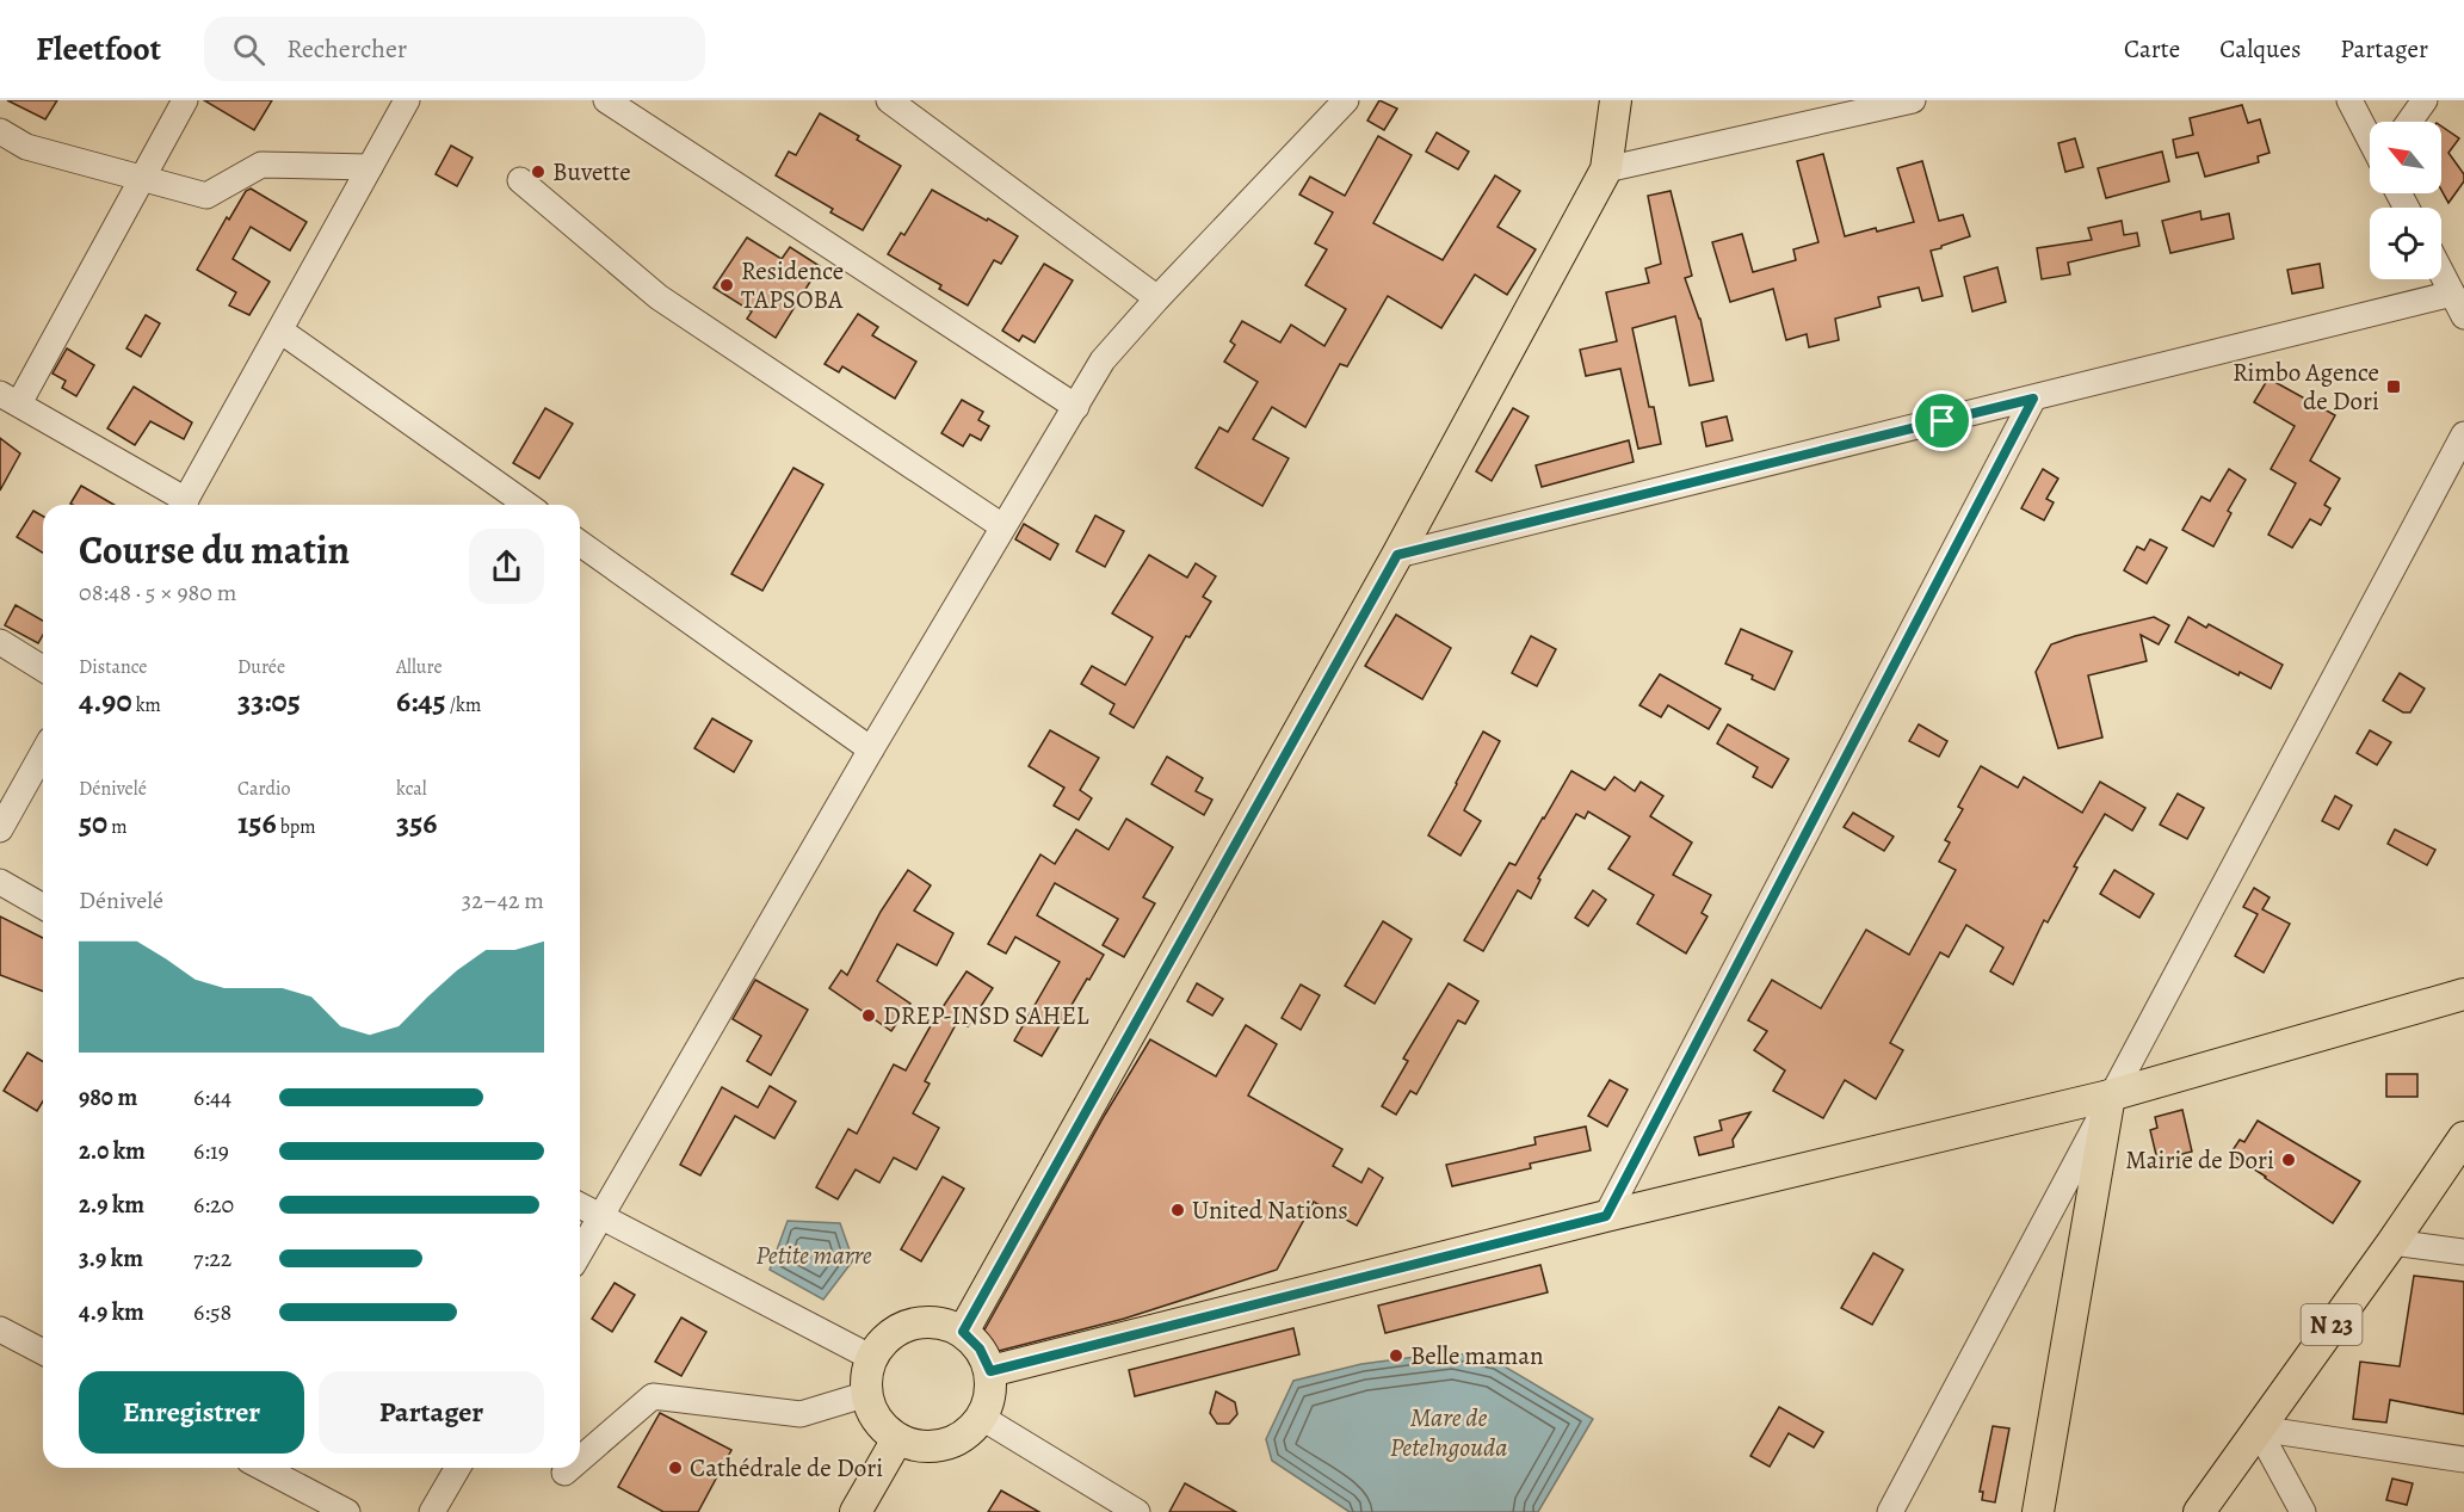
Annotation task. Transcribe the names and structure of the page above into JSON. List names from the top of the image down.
{
  "streets": {
    "main road": ["N 23"]
  },
  "water": ["Petite marre", "Mare de Petelngouda"],
  "places": {
    "other": [
      "Buvette",
      "Residence TAPSOBA",
      "DREP-INSD SAHEL",
      "Mairie de Dori",
      "United Nations",
      "Belle maman",
      "Cathédrale de Dori"
    ],
    "transit": ["Rimbo Agence de Dori"]
  },
  "north": "top left",
  "page": {
    "header": "Fleetfoot",
    "search": "Rechercher",
    "nav": ["Carte", "Calques", "Partager"],
    "heading": ["Course du matin", "08:48 · 5 × 980 m"],
    "stats": [
      ["Distance", "4.90 km"],
      ["Durée", "33:05"],
      ["Allure", "6:45 /km"],
      ["Dénivelé", "50 m"],
      ["Cardio", "156 bpm"],
      ["kcal", "356"]
    ],
    "chart": ["Dénivelé", "32–42 m"],
    "list": [
      {
        "name": "980 m",
        "note": "6:44"
      },
      {
        "name": "2.0 km",
        "note": "6:19"
      },
      {
        "name": "2.9 km",
        "note": "6:20"
      },
      {
        "name": "3.9 km",
        "note": "7:22"
      },
      {
        "name": "4.9 km",
        "note": "6:58"
      }
    ],
    "buttons": ["Enregistrer", "Partager"]
  }
}
